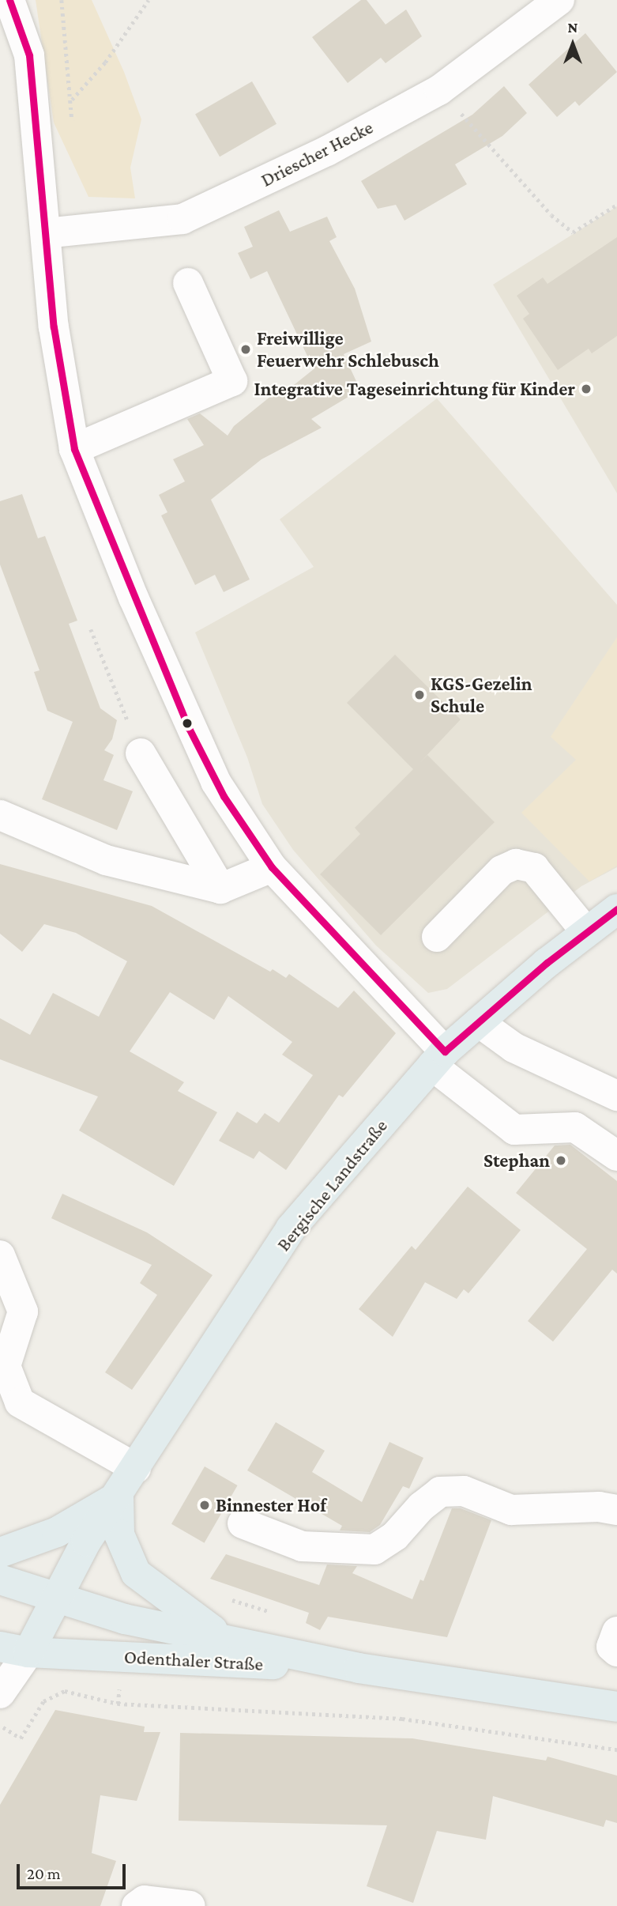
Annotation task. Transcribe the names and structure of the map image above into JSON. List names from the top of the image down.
{
  "streets": {
    "main road": ["Bergische Landstraße", "Odenthaler Straße"],
    "street": ["Driescher Hecke"]
  },
  "crossings": [
    ["Bergische Landstraße", "Odenthaler Straße"]
  ],
  "places": [
    "Freiwillige Feuerwehr Schlebusch",
    "Integrative Tageseinrichtung für Kinder",
    "KGS-Gezelin Schule",
    "Stephan",
    "Binnester Hof"
  ],
  "scale_bar": "20 m",
  "north": "top"
}
